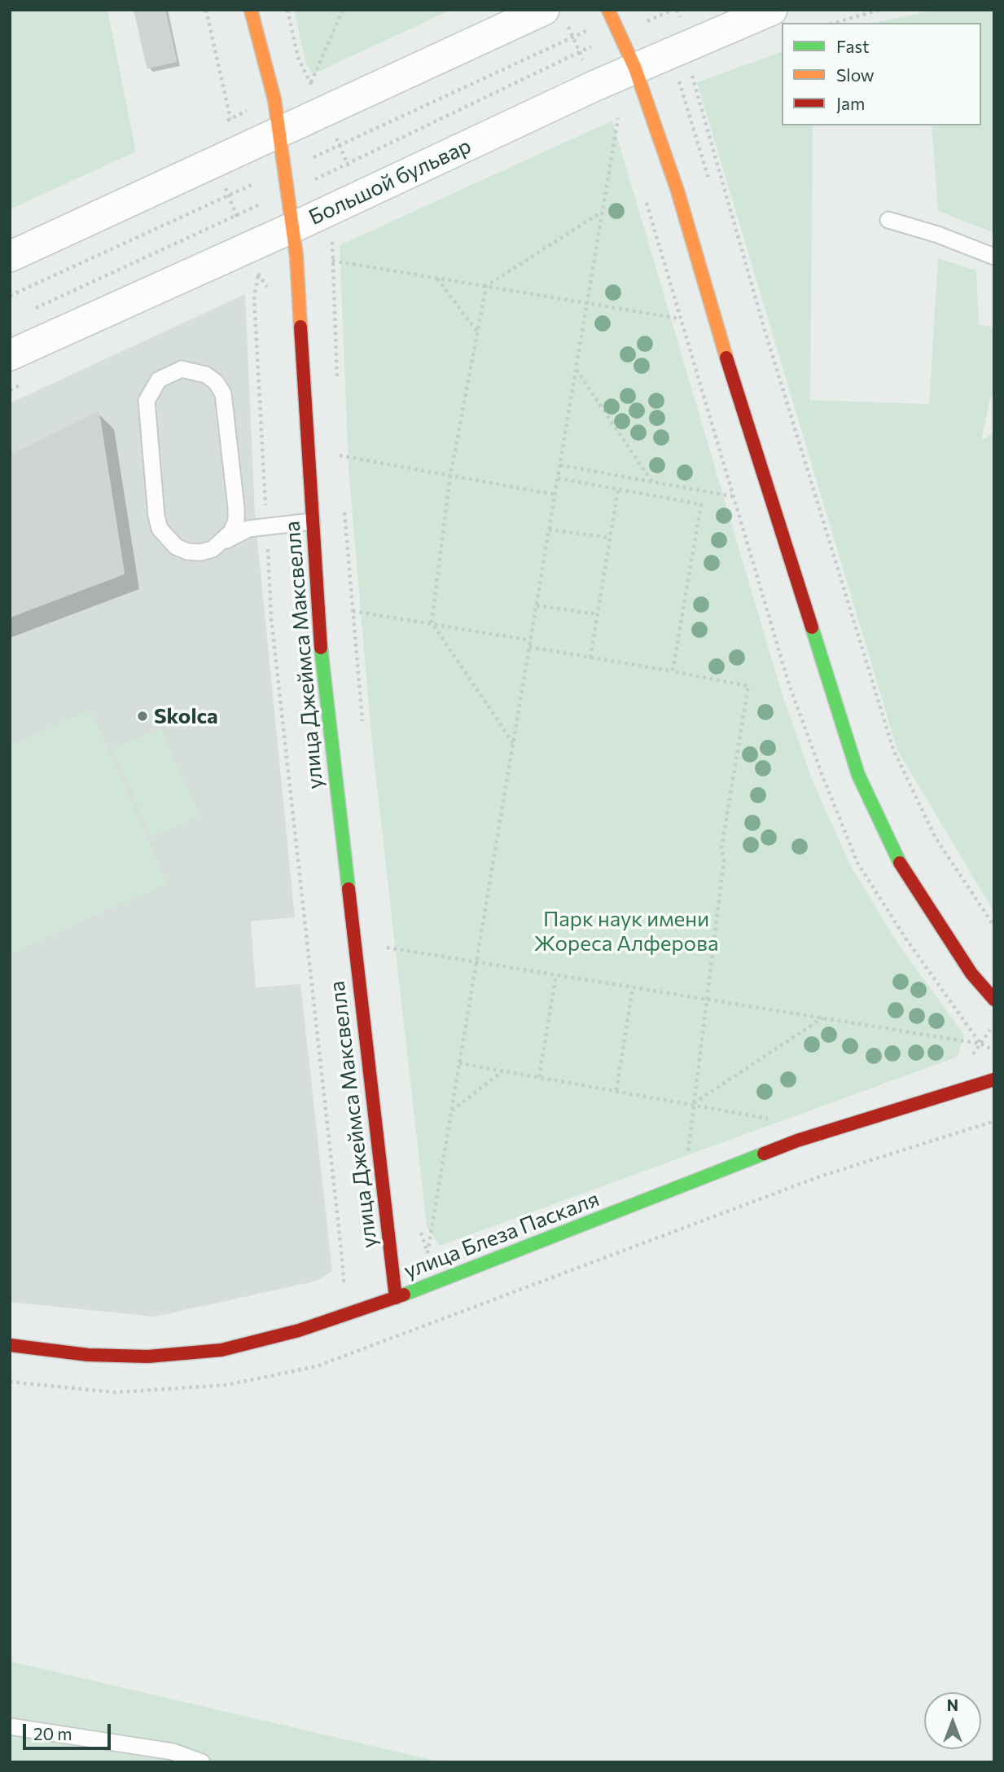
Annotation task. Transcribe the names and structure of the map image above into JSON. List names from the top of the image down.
{
  "streets": {
    "street": ["Большой бульвар", "улица Джеймса Максвелла", "улица Блеза Паскаля"]
  },
  "crossings": [
    ["Большой бульвар", "улица Джеймса Максвелла"],
    ["улица Джеймса Максвелла", "улица Блеза Паскаля"]
  ],
  "parks": ["Парк наук имени Жореса Алферова"],
  "places": ["Skolca"],
  "legend": ["Fast", "Slow", "Jam"],
  "scale_bar": "20 m",
  "north": "top"
}
